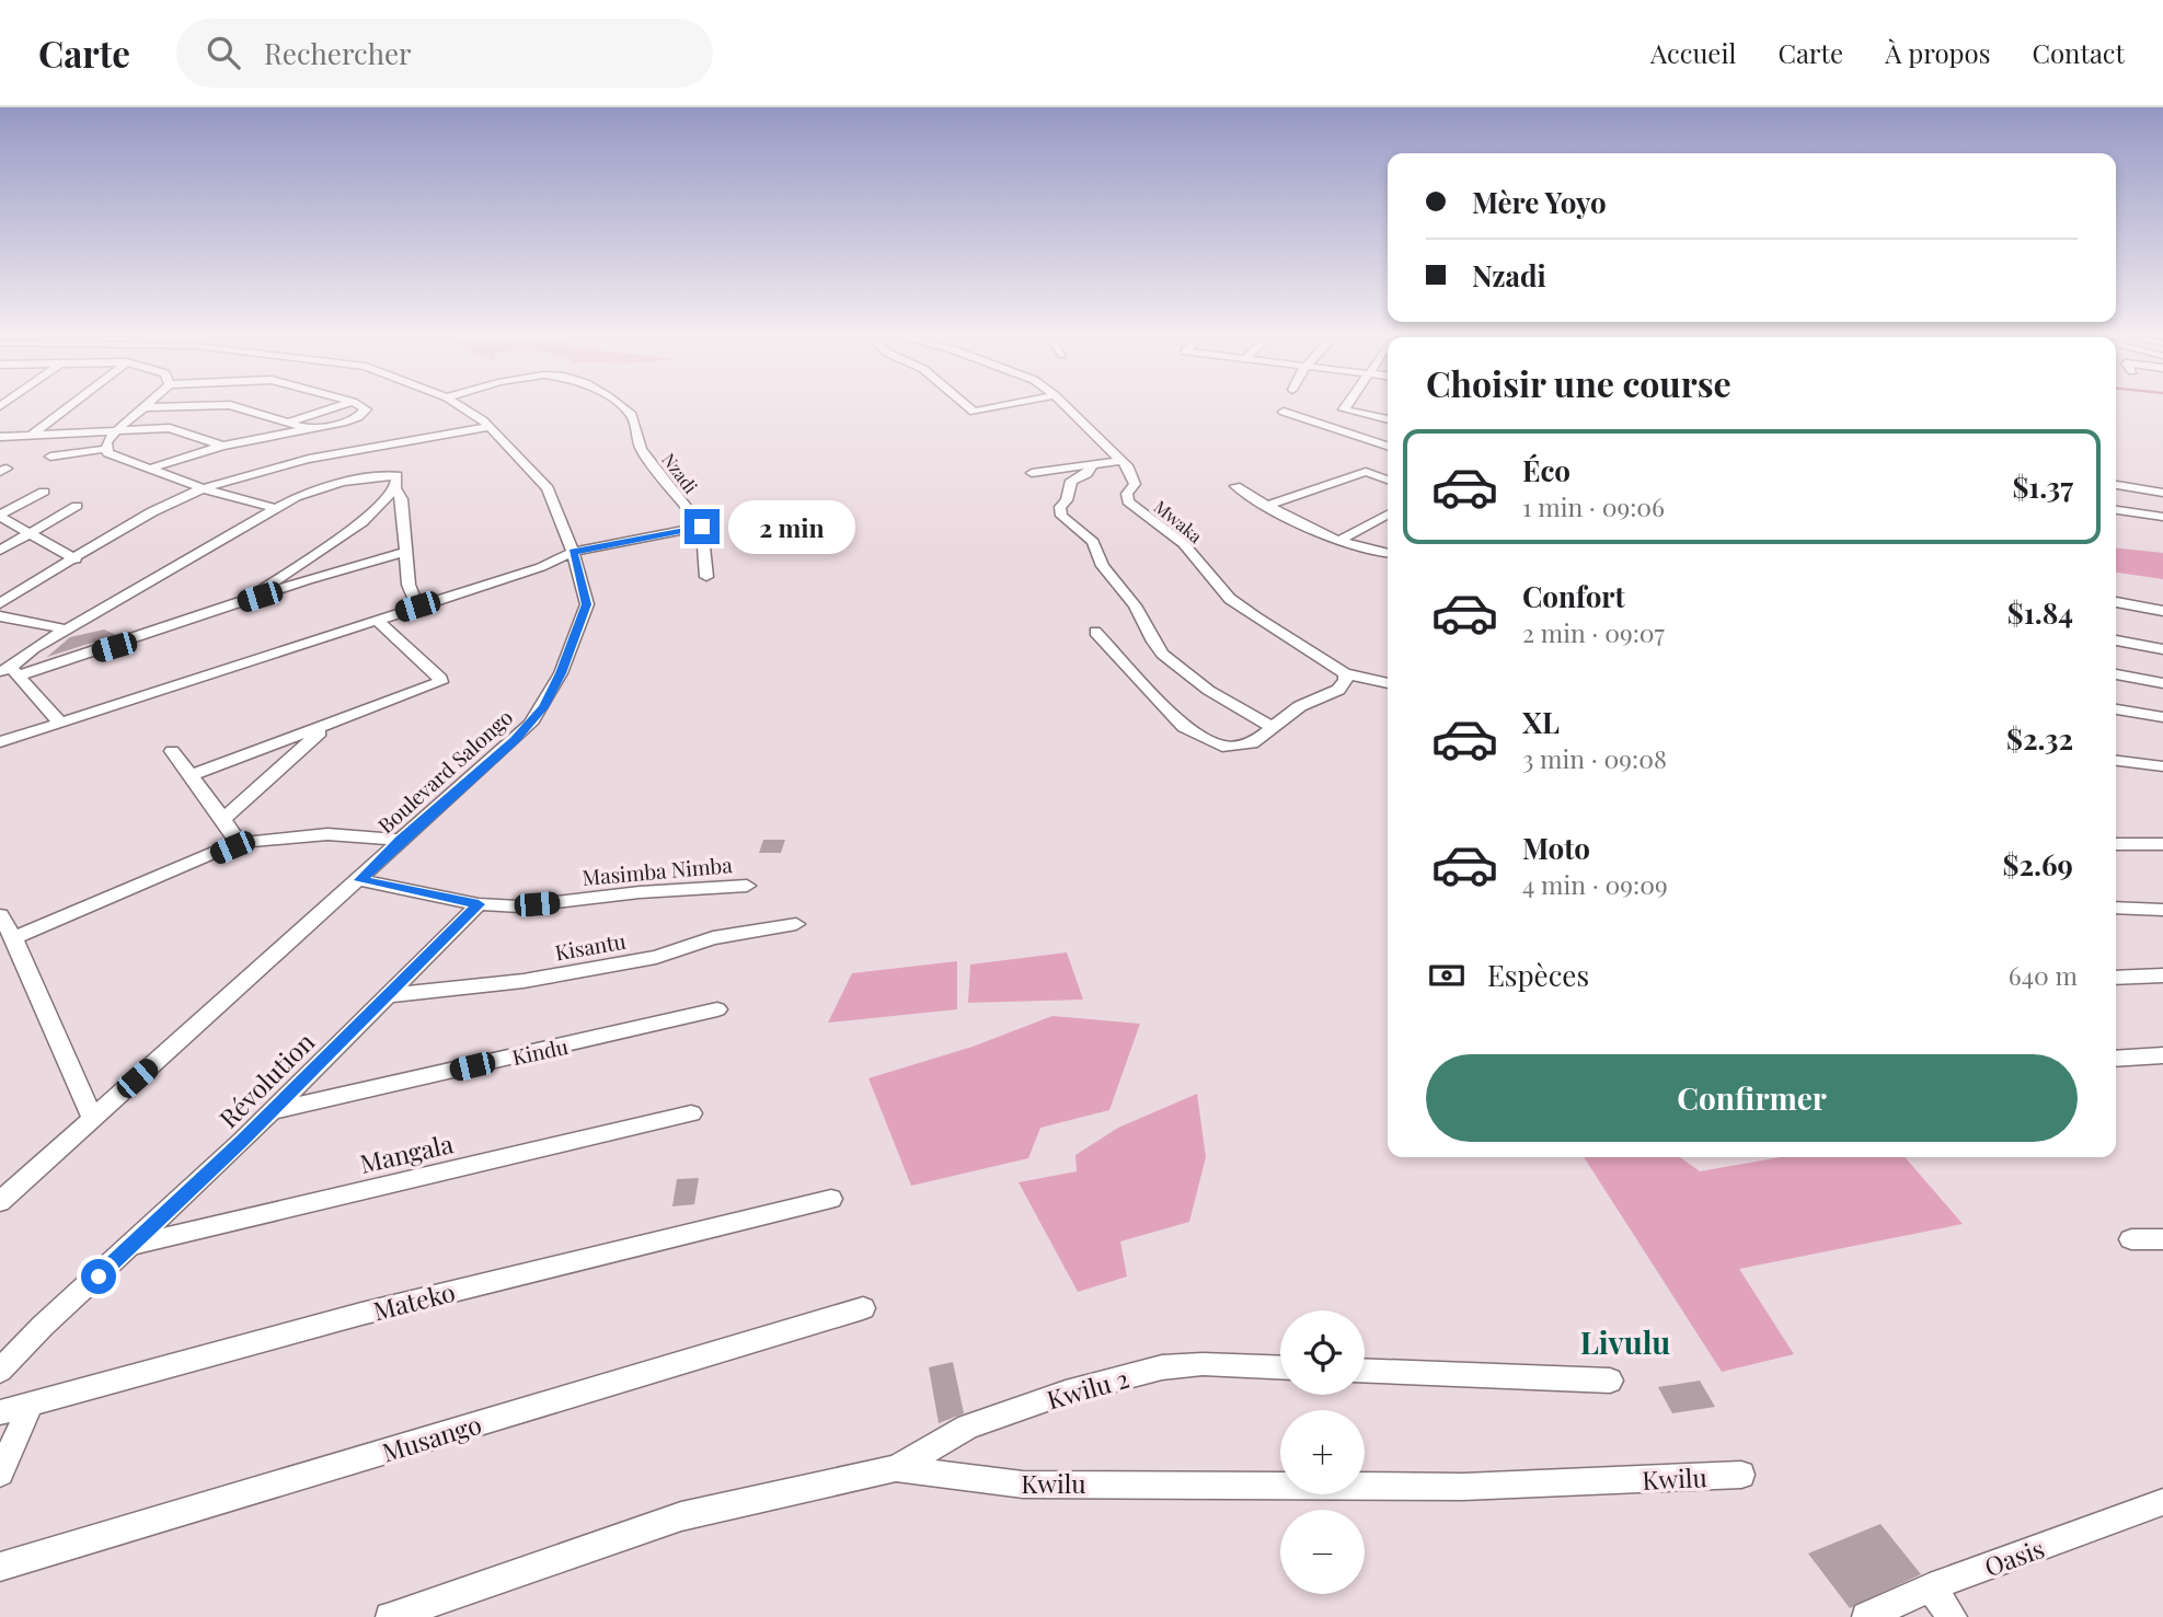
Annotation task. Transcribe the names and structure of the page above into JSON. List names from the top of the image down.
{
  "streets": {
    "street": [
      "Nzadi",
      "Mwaka",
      "Boulevard Salongo",
      "Masimba Nimba",
      "Kisantu",
      "Kindu",
      "Révolution",
      "Mangala",
      "Mateko",
      "Kwilu 2",
      "Musango",
      "Kwilu",
      "Oasis"
    ]
  },
  "crossings": [
    ["Masimba Nimba", "Révolution"],
    ["Kisantu", "Révolution"],
    ["Kindu", "Révolution"],
    ["Révolution", "Mangala"],
    ["Kwilu 2", "Kwilu"]
  ],
  "districts": ["Livulu"],
  "page": {
    "header": "Carte",
    "search": "Rechercher",
    "nav": [
      "Accueil",
      "Carte",
      "À propos",
      "Contact"
    ],
    "banner": ["Mère Yoyo", "Nzadi"],
    "heading": "Choisir une course",
    "list": [
      {
        "name": "Éco",
        "note": "1 min · 09:06",
        "value": "$1.37"
      },
      {
        "name": "Confort",
        "note": "2 min · 09:07",
        "value": "$1.84"
      },
      {
        "name": "XL",
        "note": "3 min · 09:08",
        "value": "$2.32"
      },
      {
        "name": "Moto",
        "note": "4 min · 09:09",
        "value": "$2.69"
      }
    ],
    "bubble": "2 min",
    "pay": ["Espèces", "640 m"],
    "buttons": "Confirmer",
    "map_buttons": ["+", "−"]
  }
}
